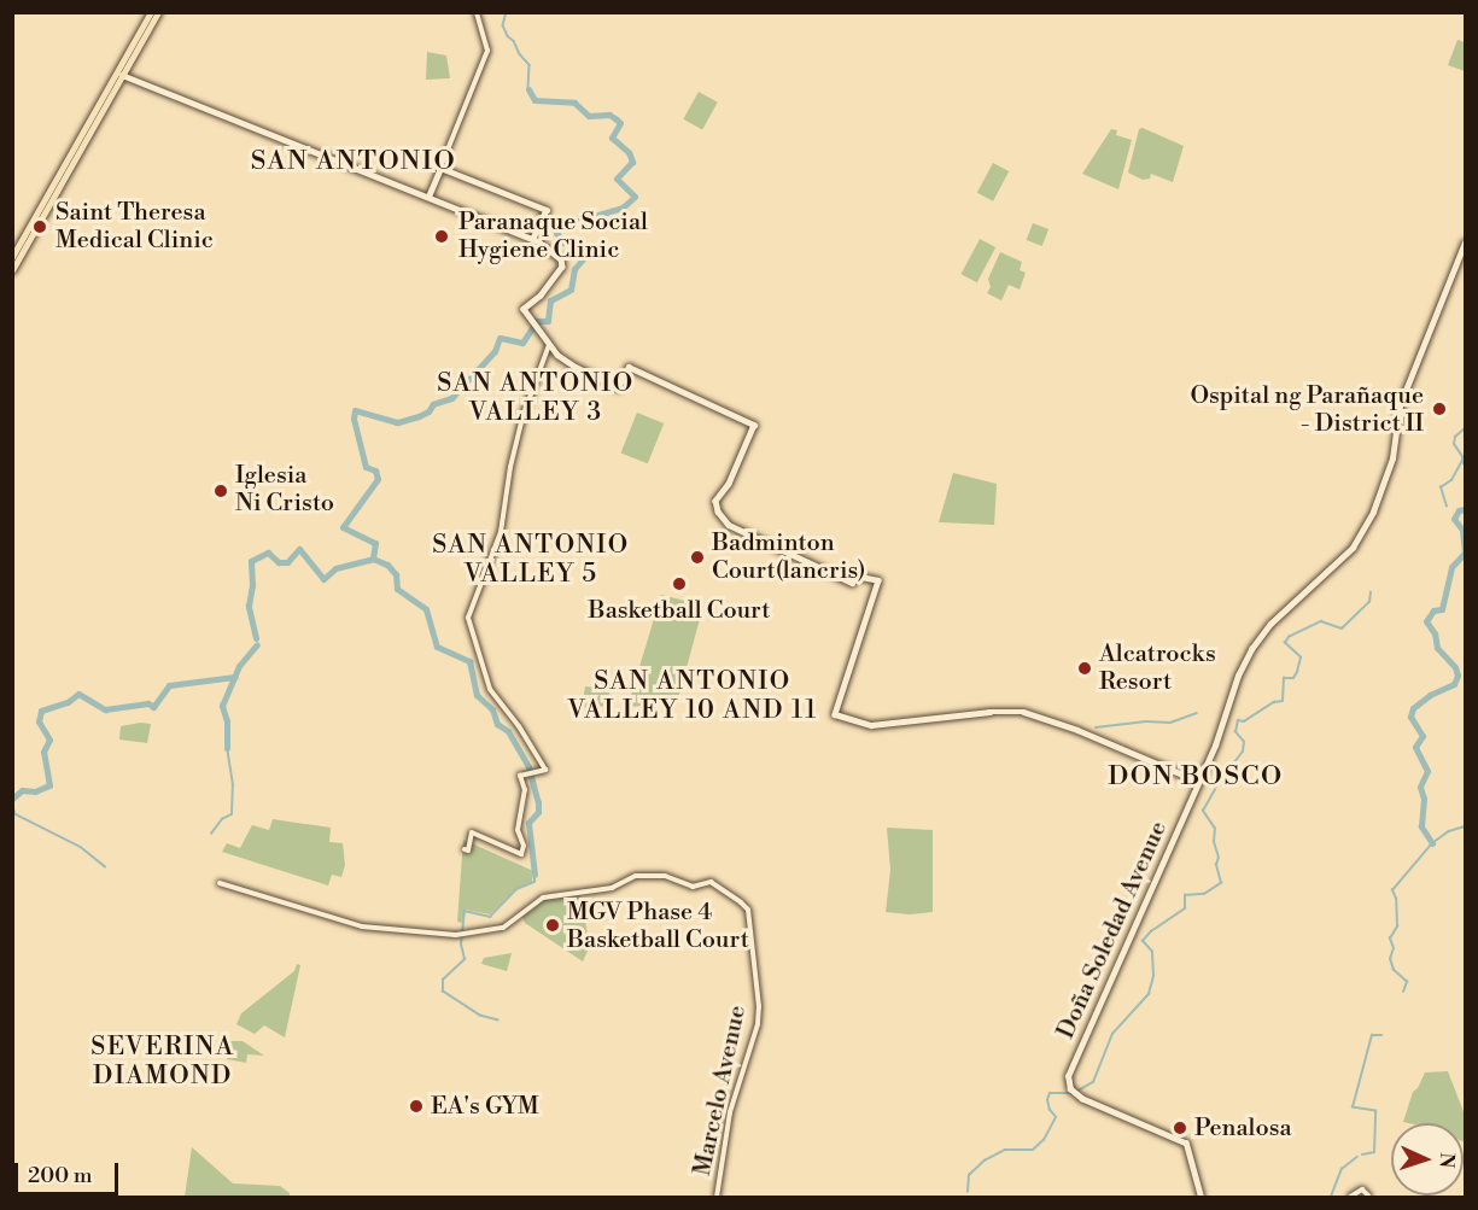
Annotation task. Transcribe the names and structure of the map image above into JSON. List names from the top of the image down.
{
  "streets": {
    "main road": ["Doña Soledad Avenue"],
    "street": ["Marcelo Avenue"]
  },
  "districts": [
    "SAN ANTONIO",
    "SAN ANTONIO VALLEY 3",
    "SAN ANTONIO VALLEY 5",
    "SAN ANTONIO VALLEY 10 AND 11",
    "DON BOSCO",
    "SEVERINA DIAMOND"
  ],
  "places": [
    "Saint Theresa Medical Clinic",
    "Paranaque Social Hygiene Clinic",
    "Ospital ng Parañaque - District II",
    "Iglesia Ni Cristo",
    "Badminton Court(lancris)",
    "Basketball Court",
    "Alcatrocks Resort",
    "MGV Phase 4 Basketball Court",
    "EA's GYM",
    "Penalosa"
  ],
  "scale_bar": "200 m",
  "north": "right"
}
